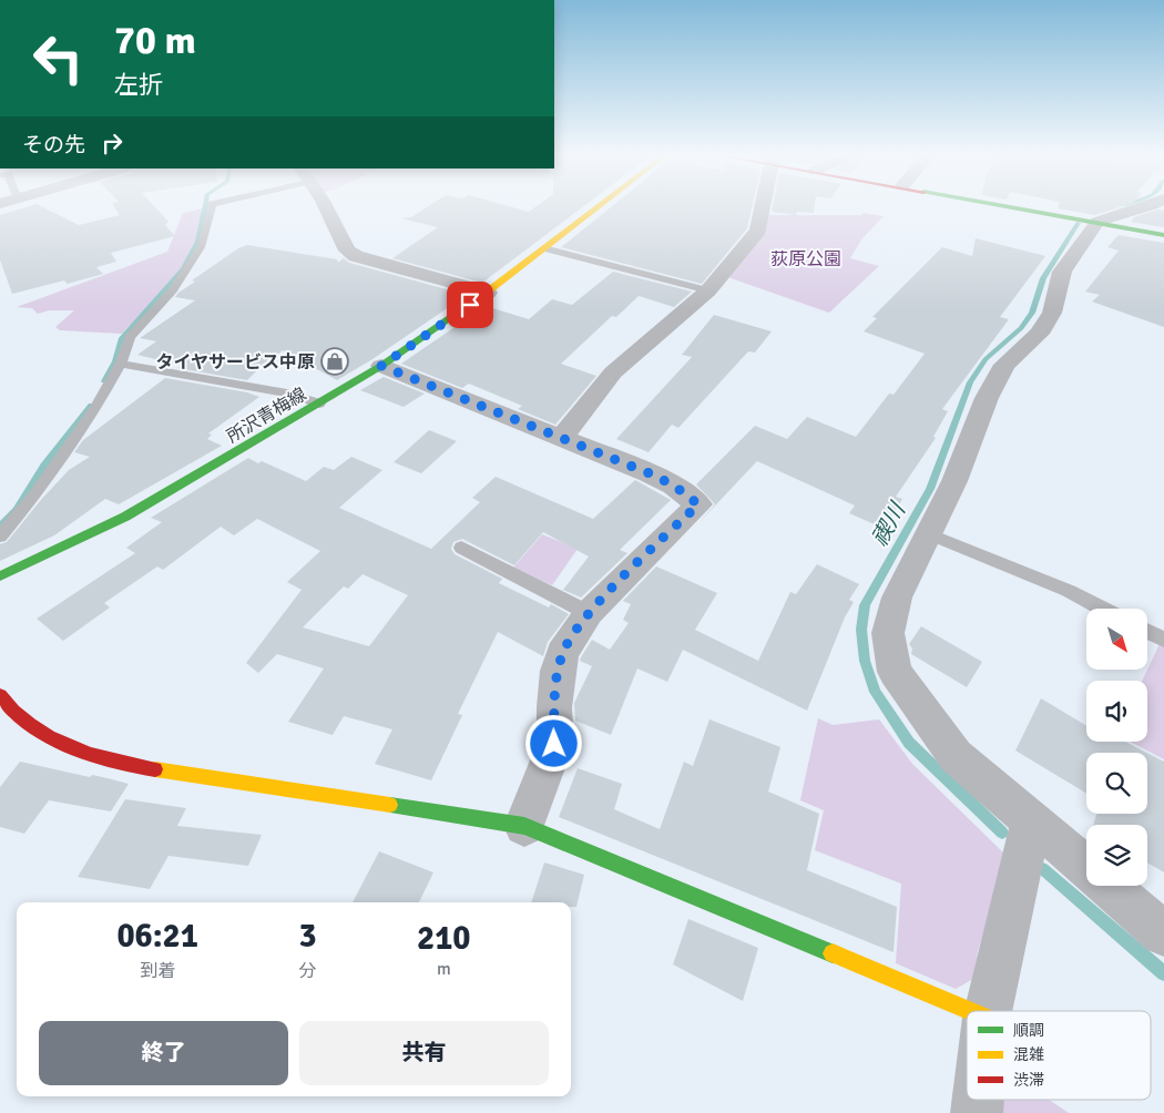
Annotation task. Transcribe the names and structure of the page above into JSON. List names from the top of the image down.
{
  "streets": {
    "street": ["所沢青梅線"]
  },
  "water": ["禊川"],
  "parks": ["荻原公園"],
  "places": {
    "shop": ["タイヤサービス中原"]
  },
  "legend": ["順調", "混雑", "渋滞"],
  "north": "bottom right",
  "page": {
    "turn": ["70 m", "左折"],
    "then": "その先",
    "eta": [
      "06:21",
      "到着",
      "3",
      "分",
      "210",
      "m"
    ],
    "buttons": ["終了", "共有"]
  }
}
